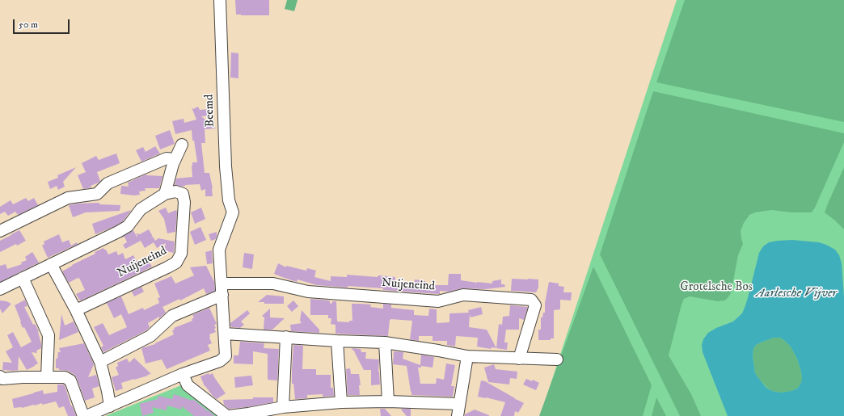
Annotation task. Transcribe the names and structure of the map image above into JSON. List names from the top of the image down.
{
  "streets": {
    "street": ["Beemd", "Nuijeneind"]
  },
  "crossings": [
    ["Beemd", "Nuijeneind"]
  ],
  "water": ["Aarlesche Vijver"],
  "parks": ["Grotelsche Bos"],
  "scale_bar": "50 m"
}
